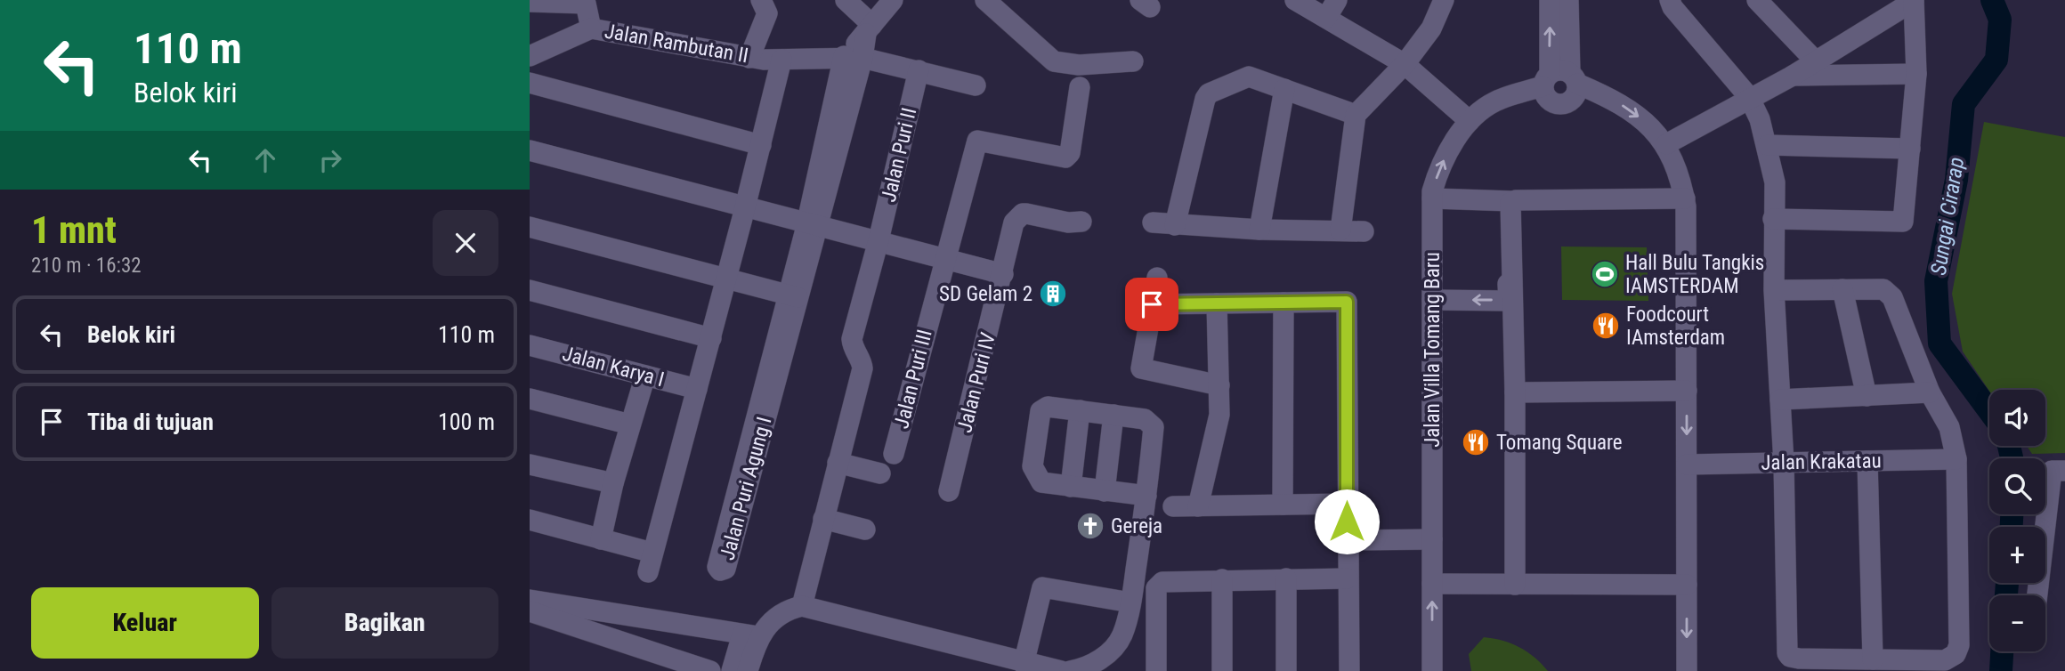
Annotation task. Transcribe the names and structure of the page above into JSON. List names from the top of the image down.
{
  "streets": {
    "street": [
      "Jalan Rambutan II",
      "Jalan Puri II",
      "Jalan Villa Tomang Baru",
      "Jalan Karya I",
      "Jalan Puri III",
      "Jalan Puri IV",
      "Jalan Krakatau",
      "Jalan Puri Agung I"
    ]
  },
  "crossings": [
    ["Jalan Rambutan II", "Jalan Puri II"],
    ["Jalan Rambutan II", "Jalan Puri Agung I"]
  ],
  "water": ["Sungai Cirarap"],
  "places": {
    "sports": ["Hall Bulu Tangkis IAMSTERDAM"],
    "building": ["SD Gelam 2"],
    "restaurant": ["Foodcourt IAmsterdam", "Tomang Square"],
    "church": ["Gereja"]
  },
  "page": {
    "turn": ["110 m", "Belok kiri"],
    "heading": ["1 mnt", "210 m · 16:32"],
    "list": [
      {
        "name": "Belok kiri",
        "value": "110 m"
      },
      {
        "name": "Tiba di tujuan",
        "value": "100 m"
      }
    ],
    "map_buttons": ["+", "−"],
    "buttons": ["Keluar", "Bagikan"]
  }
}
